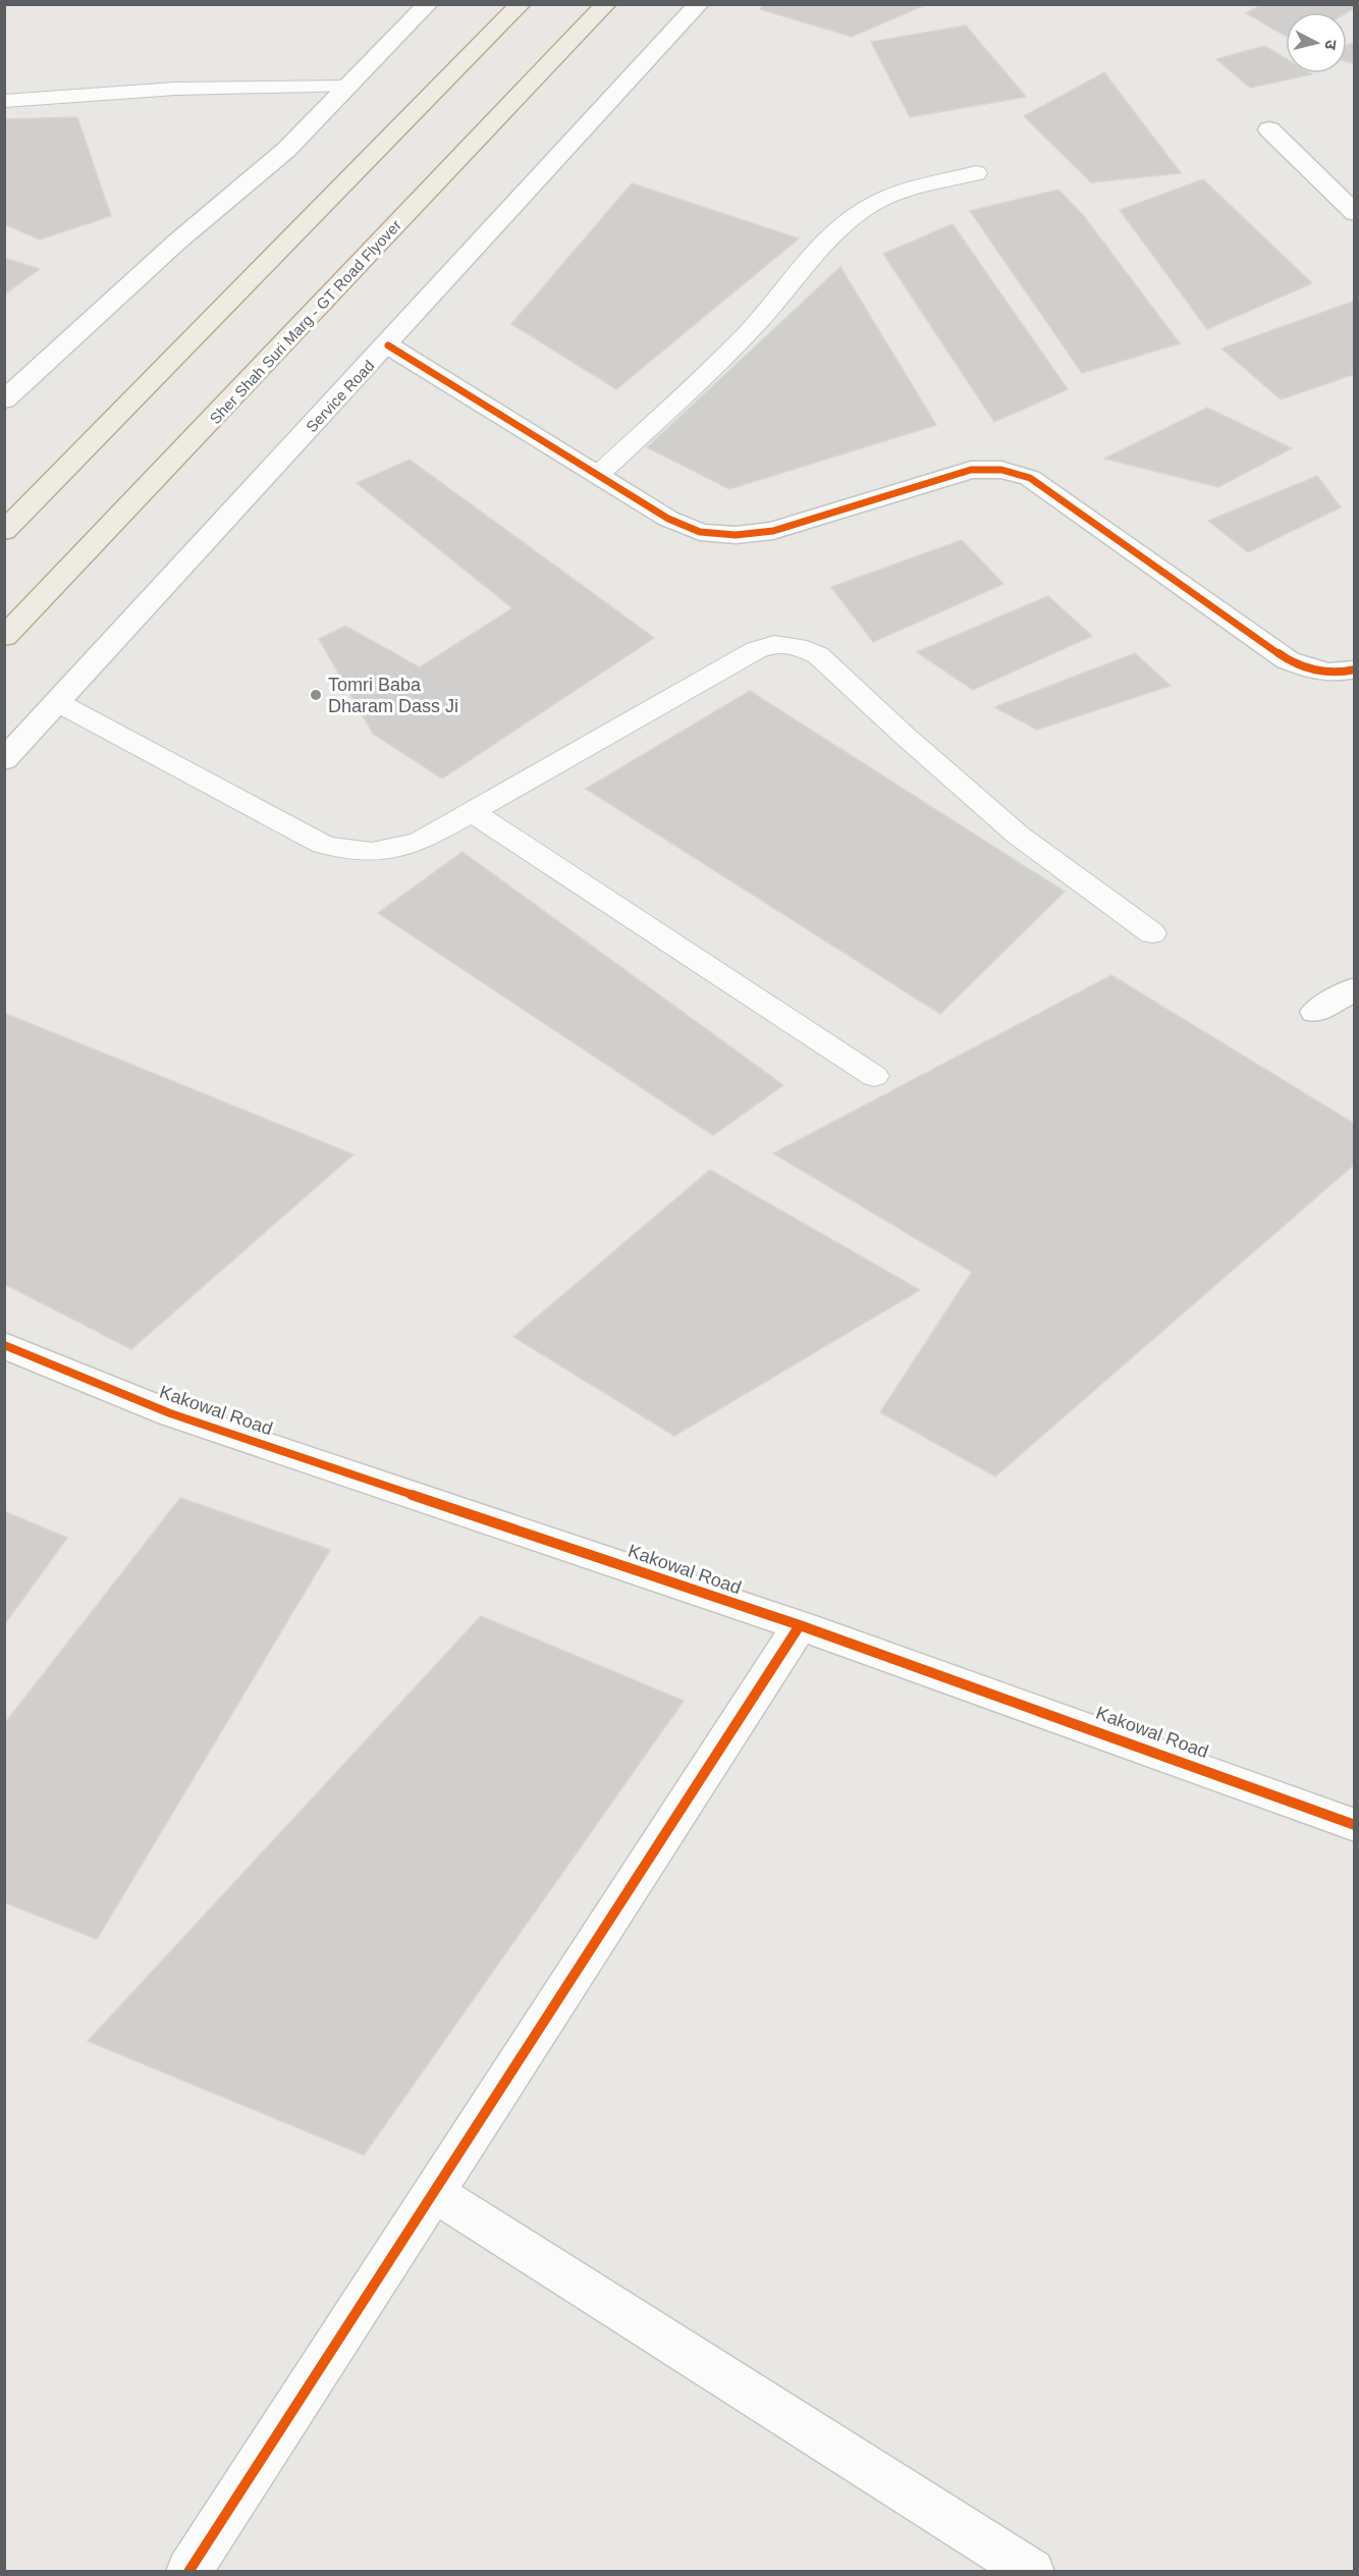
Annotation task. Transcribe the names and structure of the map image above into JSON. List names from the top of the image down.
{
  "streets": {
    "highway": ["Sher Shah Suri Marg - GT Road Flyover"],
    "street": ["Service Road", "Kakowal Road"]
  },
  "places": ["Tomri Baba Dharam Dass Ji"],
  "north": "right"
}
